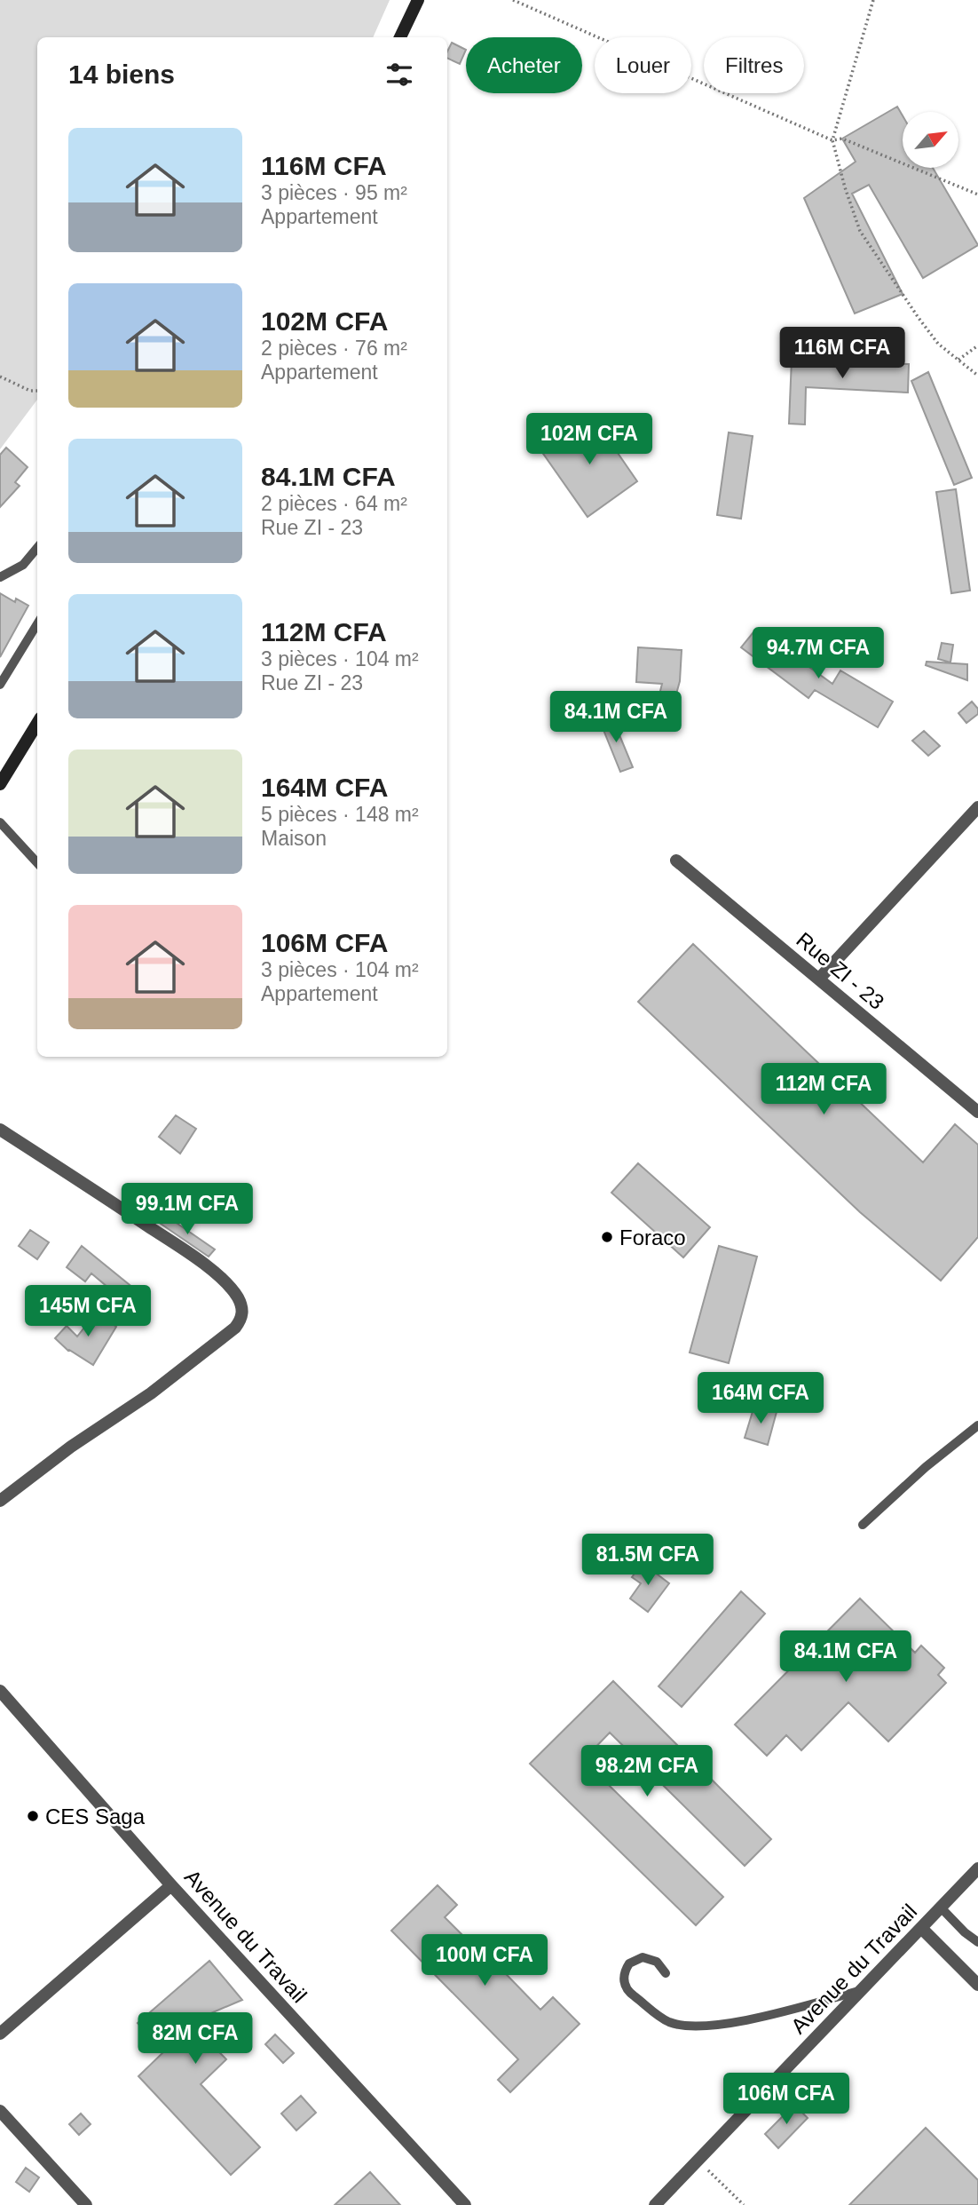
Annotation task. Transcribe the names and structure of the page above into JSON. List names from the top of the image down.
{
  "streets": {
    "street": ["Rue ZI - 23", "Avenue du Travail"]
  },
  "places": ["Foraco", "CES Saga"],
  "north": "top right",
  "page": {
    "chip": ["Acheter", "Louer", "Filtres"],
    "heading": "14 biens",
    "list": [
      {
        "name": "116M CFA",
        "note": "3 pièces · 95 m² · Appartement"
      },
      {
        "name": "102M CFA",
        "note": "2 pièces · 76 m² · Appartement"
      },
      {
        "name": "84.1M CFA",
        "note": "2 pièces · 64 m² · Rue ZI - 23"
      },
      {
        "name": "112M CFA",
        "note": "3 pièces · 104 m² · Rue ZI - 23"
      },
      {
        "name": "164M CFA",
        "note": "5 pièces · 148 m² · Maison"
      },
      {
        "name": "106M CFA",
        "note": "3 pièces · 104 m² · Appartement"
      }
    ],
    "price": [
      "116M CFA",
      "102M CFA",
      "94.7M CFA",
      "84.1M CFA",
      "112M CFA",
      "99.1M CFA",
      "145M CFA",
      "164M CFA",
      "81.5M CFA",
      "84.1M CFA",
      "98.2M CFA",
      "100M CFA",
      "82M CFA",
      "106M CFA"
    ]
  }
}
